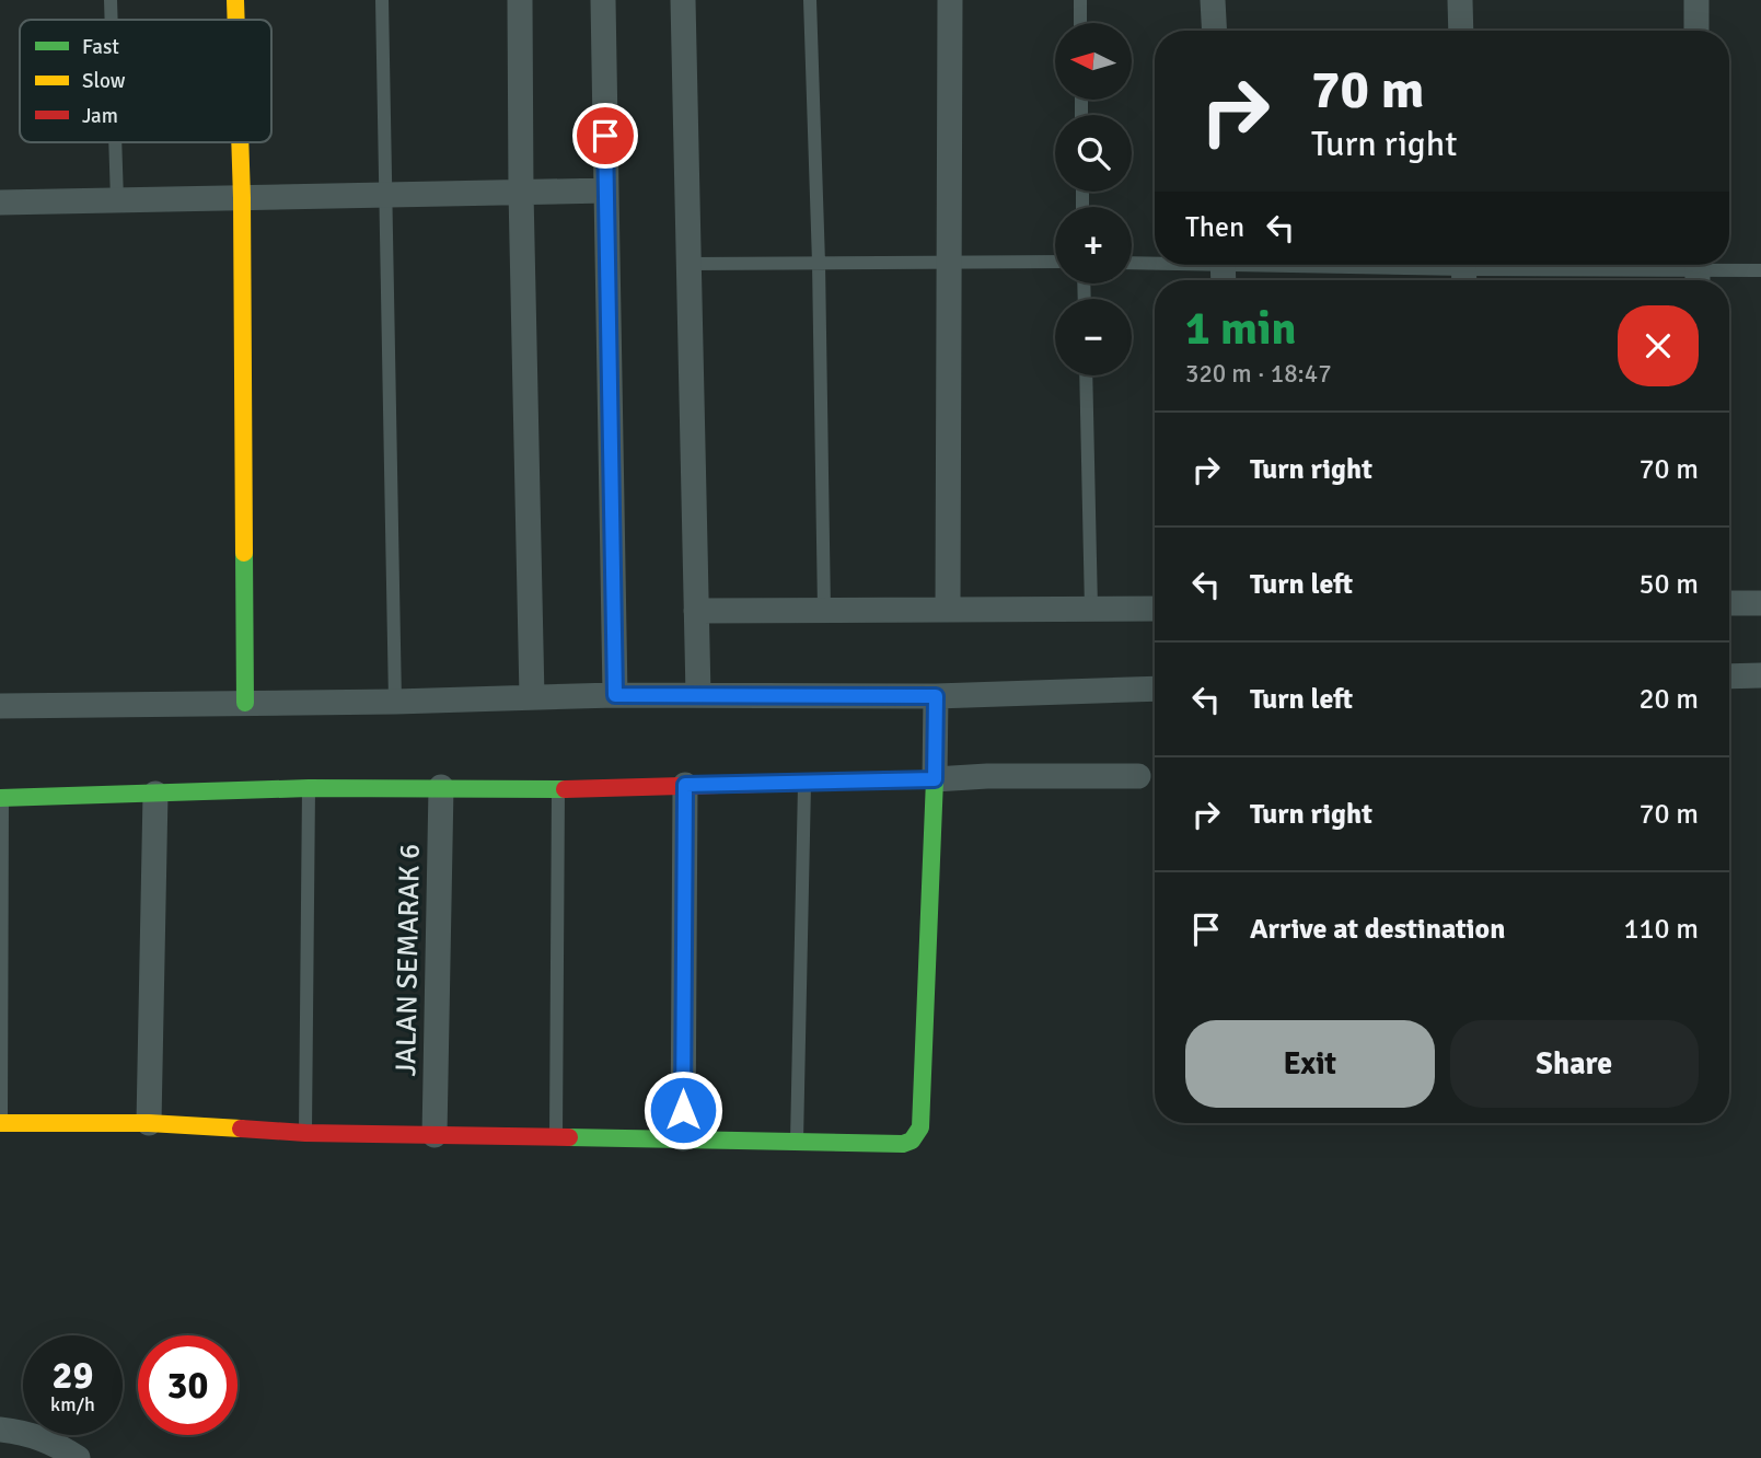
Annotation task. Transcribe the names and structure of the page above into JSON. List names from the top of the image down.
{
  "streets": {
    "street": ["JALAN SEMARAK 6"]
  },
  "legend": ["Fast", "Slow", "Jam"],
  "north": "left",
  "page": {
    "map_buttons": ["+", "−"],
    "turn": ["70 m", "Turn right"],
    "then": "Then",
    "heading": ["1 min", "320 m · 18:47"],
    "list": [
      {
        "name": "Turn right",
        "value": "70 m"
      },
      {
        "name": "Turn left",
        "value": "50 m"
      },
      {
        "name": "Turn left",
        "value": "20 m"
      },
      {
        "name": "Turn right",
        "value": "70 m"
      },
      {
        "name": "Arrive at destination",
        "value": "110 m"
      }
    ],
    "buttons": ["Exit", "Share"],
    "speed": "29 km/h",
    "limit": "30"
  }
}
